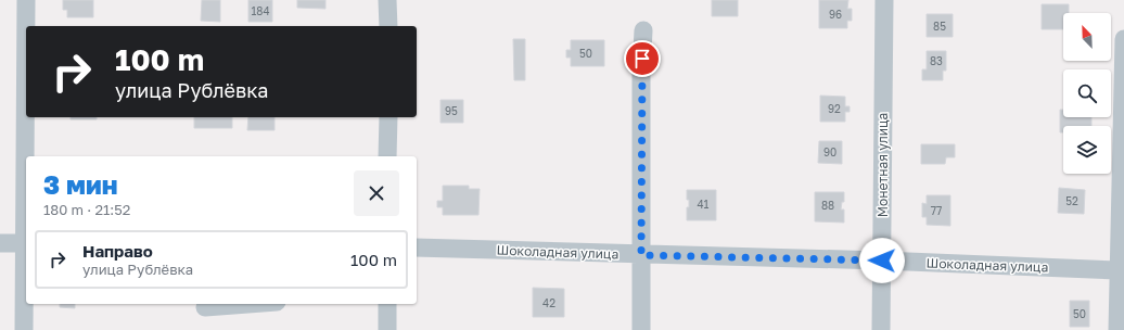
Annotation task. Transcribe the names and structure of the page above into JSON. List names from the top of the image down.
{
  "streets": {
    "street": ["Монетная улица", "Шоколадная улица"]
  },
  "crossings": [
    ["Монетная улица", "Шоколадная улица"]
  ],
  "house_numbers": [
    "184",
    "96",
    "85",
    "50",
    "83",
    "92",
    "95",
    "90",
    "52",
    "41",
    "88",
    "77",
    "42",
    "50"
  ],
  "north": "top left",
  "page": {
    "turn": ["100 m", "улица Рублёвка"],
    "heading": ["3 мин", "180 m · 21:52"],
    "list": [
      {
        "name": "Направо",
        "note": "улица Рублёвка",
        "value": "100 m"
      }
    ]
  }
}
